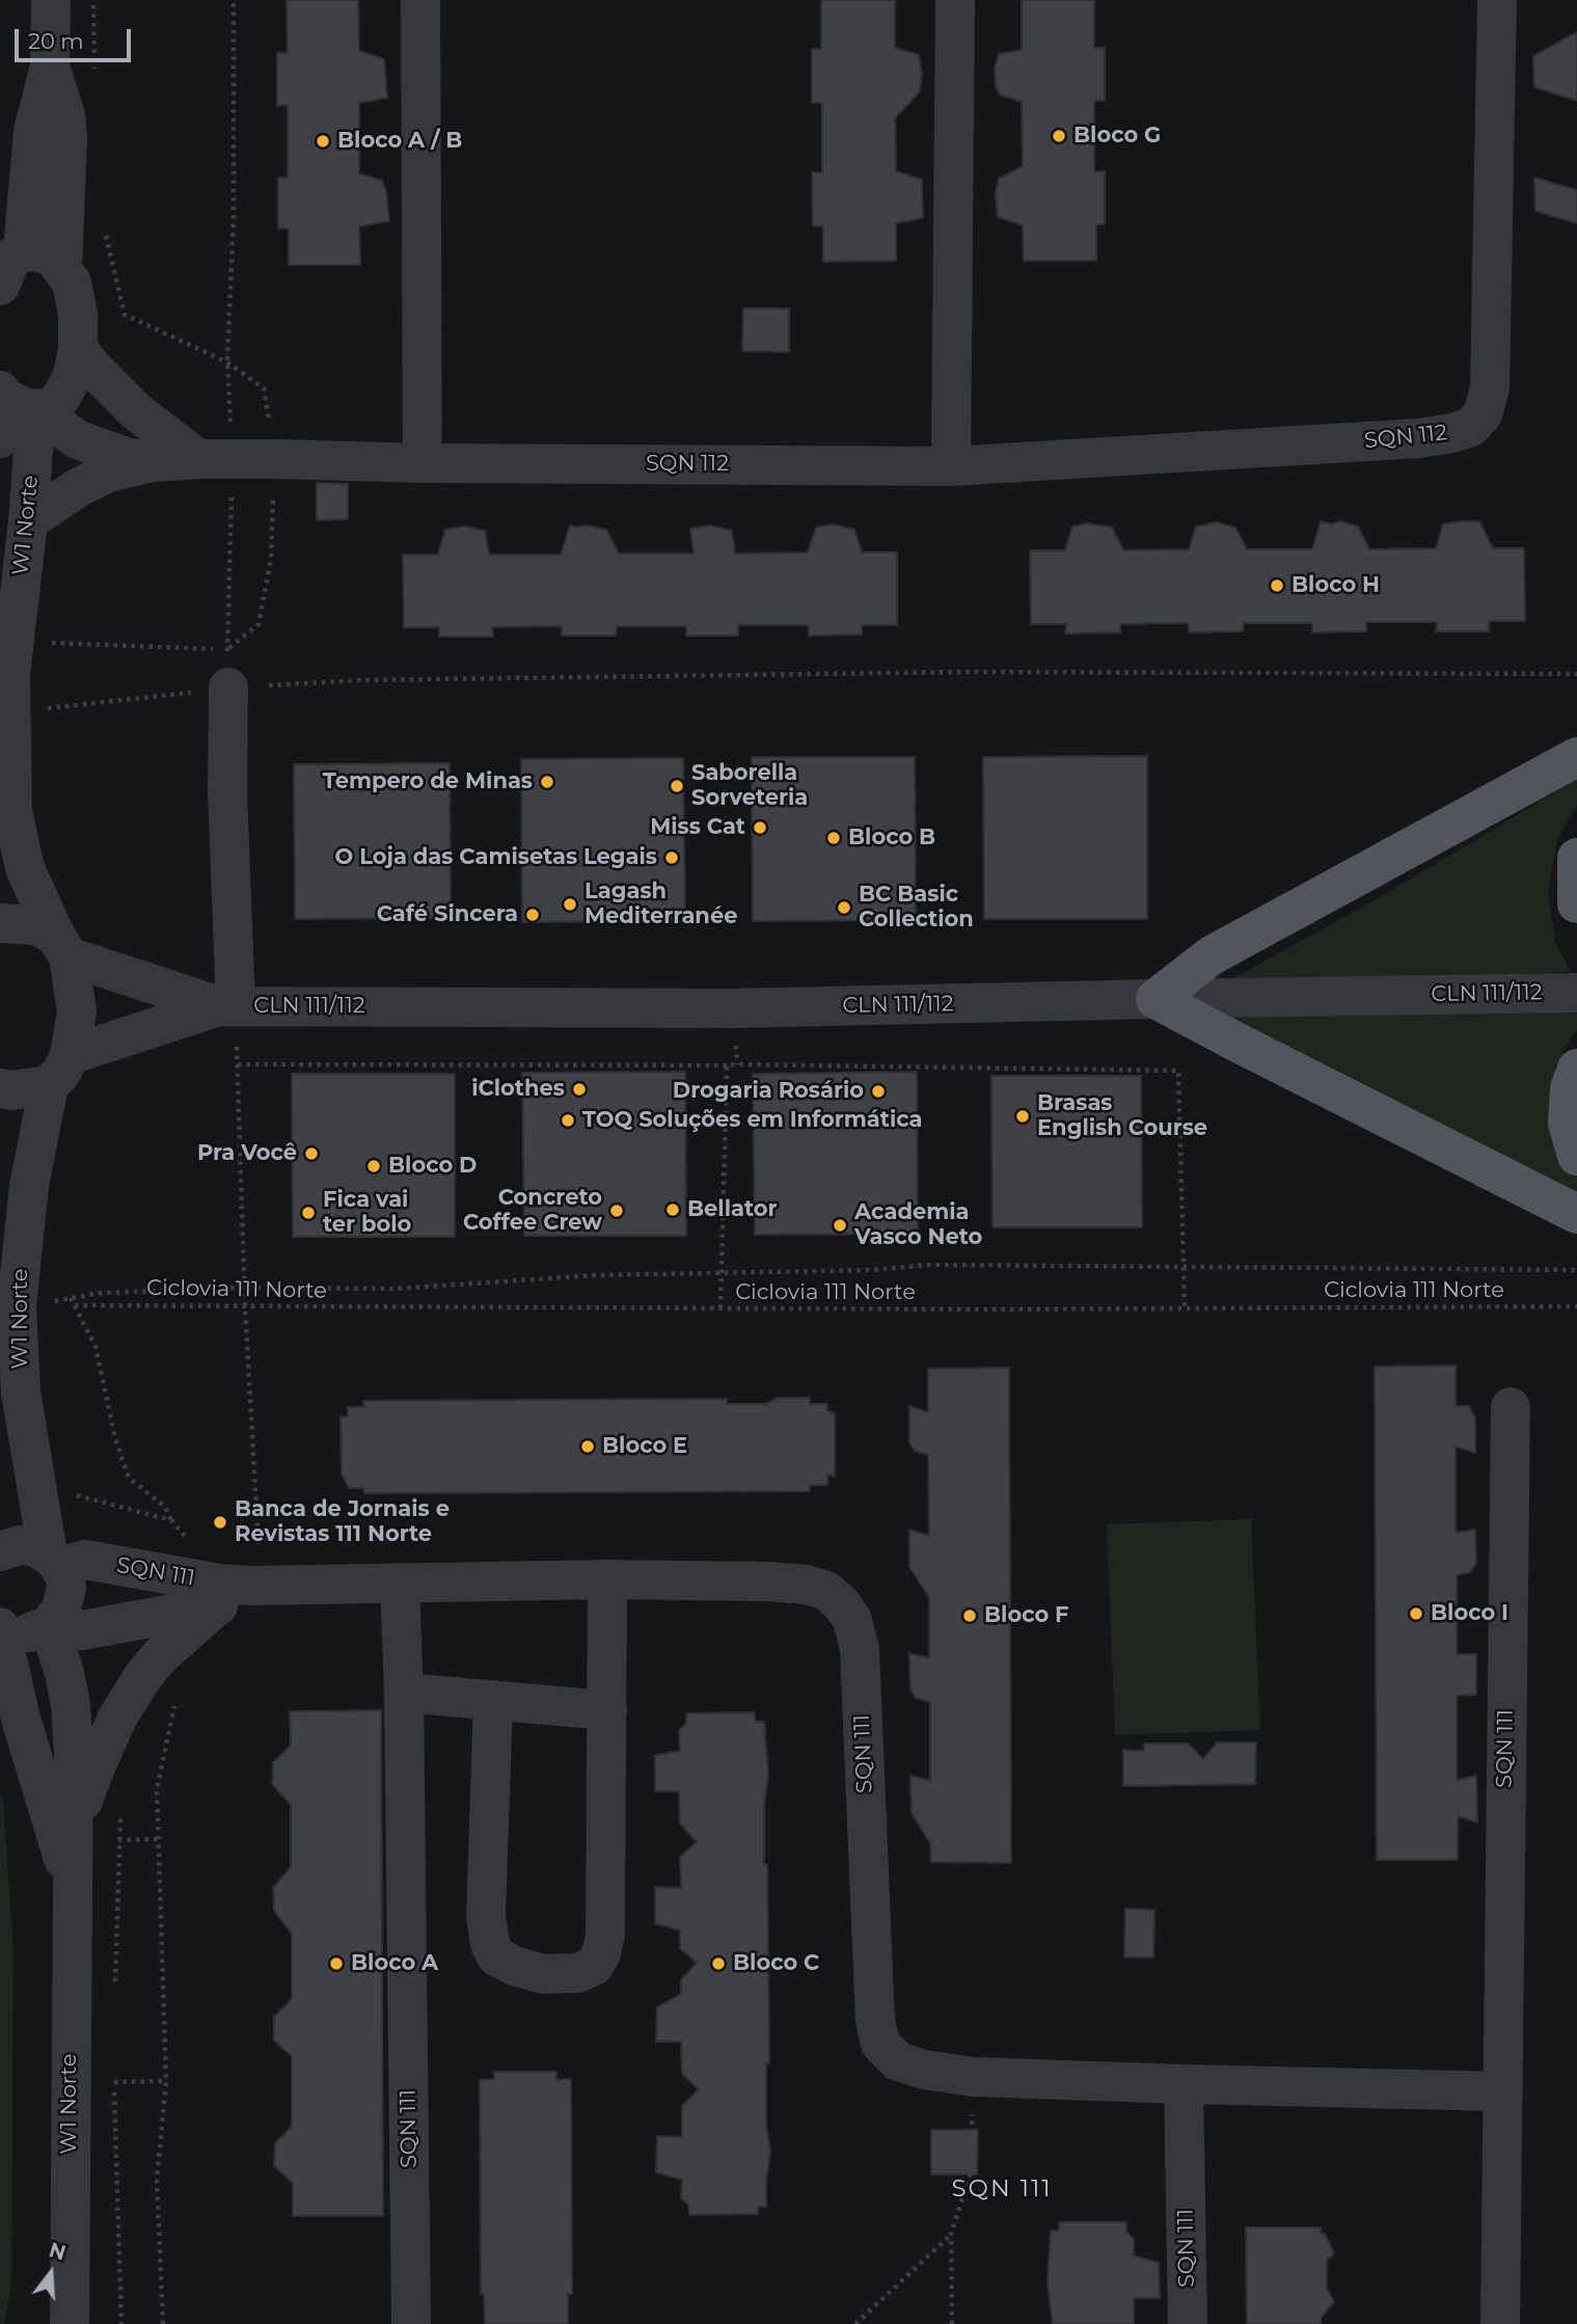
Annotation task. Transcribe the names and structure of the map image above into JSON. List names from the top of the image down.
{
  "streets": {
    "street": [
      "SQN 112",
      "W1 Norte",
      "CLN 111/112",
      "SQN 111"
    ],
    "path": ["Ciclovia 111 Norte"]
  },
  "crossings": [
    ["SQN 112", "W1 Norte"],
    ["W1 Norte", "CLN 111/112"],
    ["W1 Norte", "SQN 111"]
  ],
  "districts": ["SQN 111"],
  "places": [
    "Bloco G",
    "Bloco A / B",
    "Bloco H",
    "Tempero de Minas",
    "Saborella Sorveteria",
    "Miss Cat",
    "Bloco B",
    "O Loja das Camisetas Legais",
    "Lagash Mediterranée",
    "BC Basic Collection",
    "Café Sincera",
    "iClothes",
    "Drogaria Rosário",
    "Brasas English Course",
    "TOQ Soluções em Informática",
    "Pra Você",
    "Bloco D",
    "Bellator",
    "Concreto Coffee Crew",
    "Fica vai ter bolo",
    "Academia Vasco Neto",
    "Bloco E",
    "Banca de Jornais e Revistas 111 Norte",
    "Bloco I",
    "Bloco F",
    "Bloco A",
    "Bloco C"
  ],
  "scale_bar": "20 m",
  "north": "top"
}
